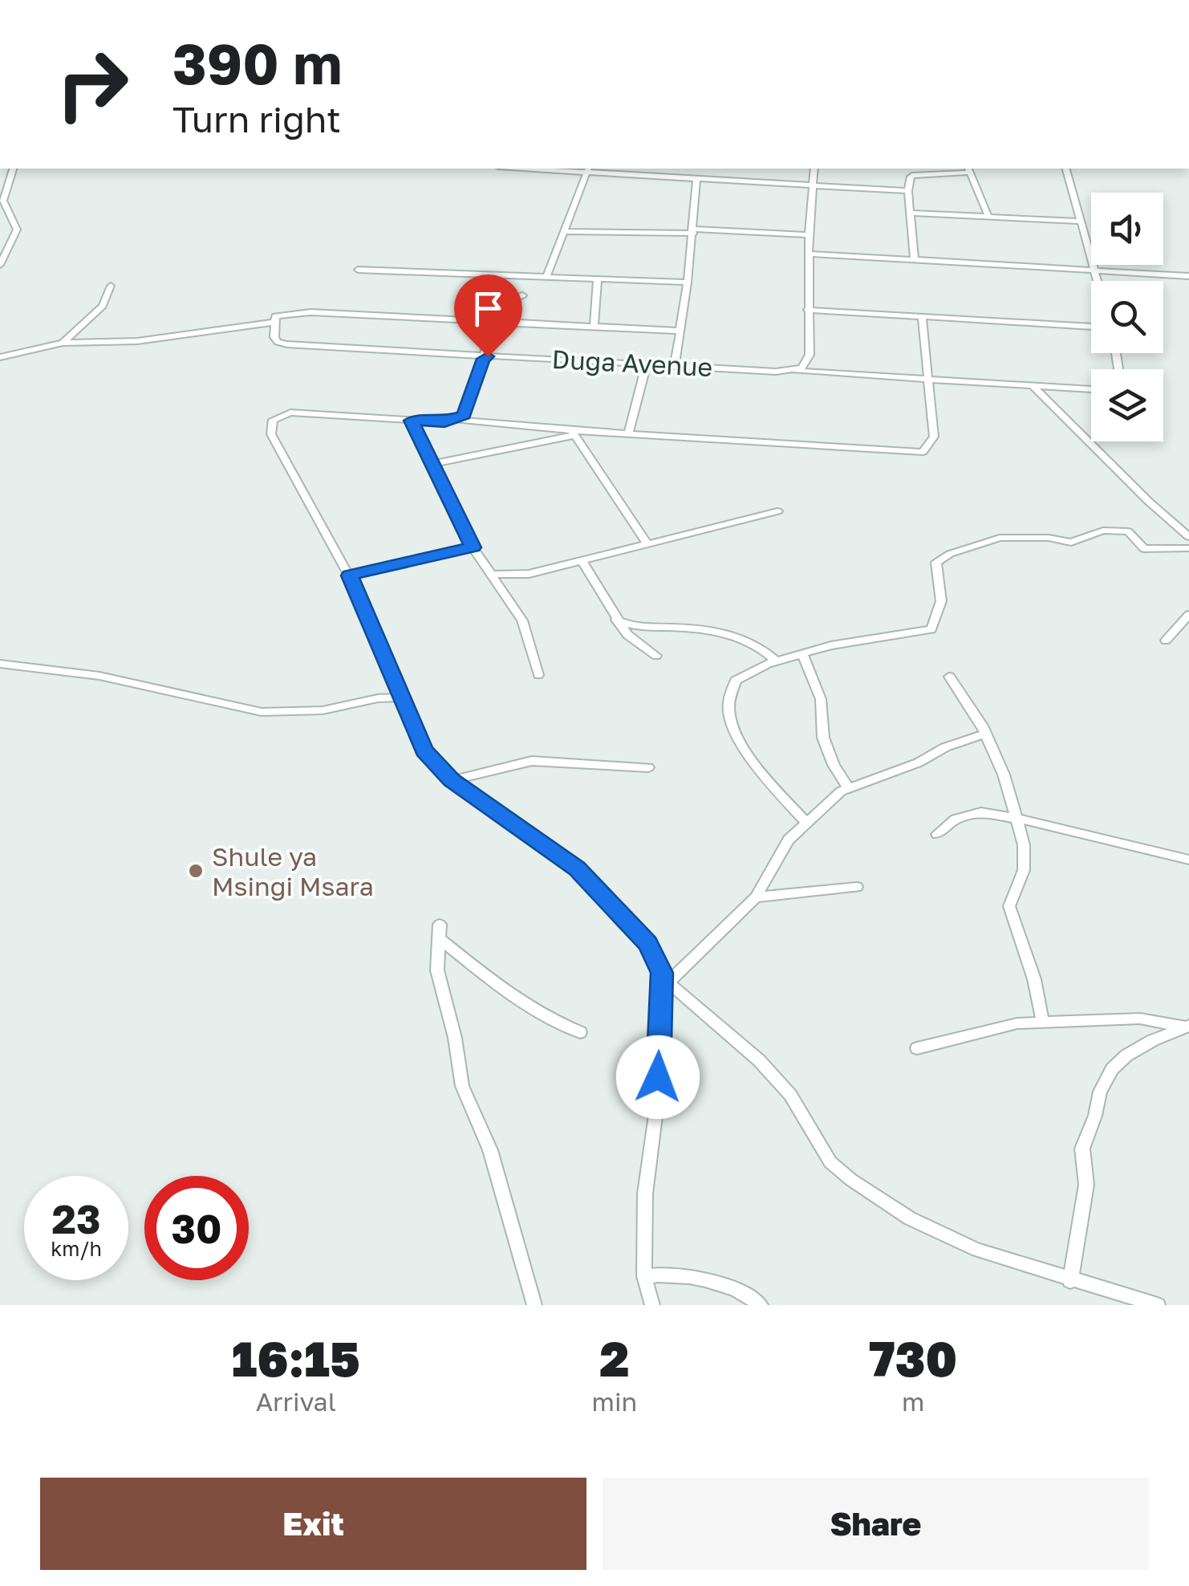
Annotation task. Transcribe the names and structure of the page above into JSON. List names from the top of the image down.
{
  "streets": {
    "street": ["Duga Avenue"]
  },
  "places": ["Shule ya Msingi Msara"],
  "page": {
    "turn": ["390 m", "Turn right"],
    "speed": "23 km/h",
    "limit": "30",
    "eta": [
      "16:15",
      "Arrival",
      "2",
      "min",
      "730",
      "m"
    ],
    "buttons": ["Exit", "Share"]
  }
}
